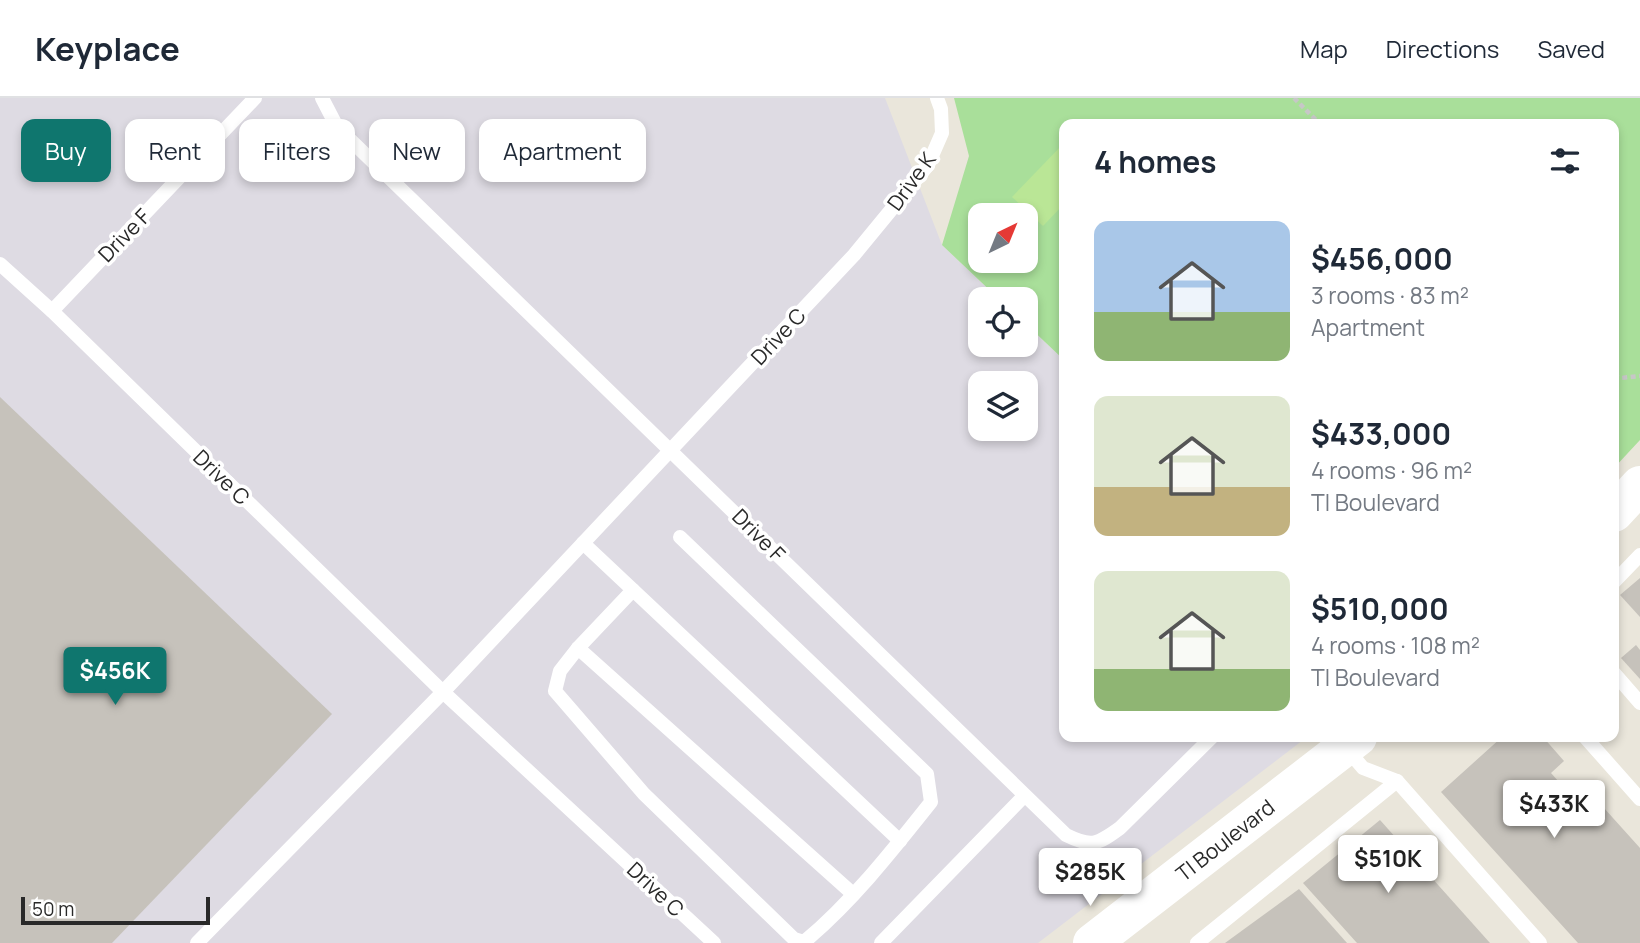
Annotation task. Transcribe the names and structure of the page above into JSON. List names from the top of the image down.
{
  "streets": {
    "street": ["TI Boulevard"],
    "lane": ["Drive K", "Drive F", "Drive C"]
  },
  "crossings": [
    ["Drive K", "Drive C"],
    ["Drive F", "Drive C"]
  ],
  "scale_bar": "50 m",
  "north": "top right",
  "page": {
    "header": "Keyplace",
    "nav": ["Map", "Directions", "Saved"],
    "chip": [
      "Buy",
      "Rent",
      "Filters",
      "New",
      "Apartment"
    ],
    "heading": "4 homes",
    "list": [
      {
        "name": "$456,000",
        "note": "3 rooms · 83 m² · Apartment"
      },
      {
        "name": "$433,000",
        "note": "4 rooms · 96 m² · TI Boulevard"
      },
      {
        "name": "$510,000",
        "note": "4 rooms · 108 m² · TI Boulevard"
      }
    ],
    "price": [
      "$456K",
      "$433K",
      "$510K",
      "$285K"
    ],
    "scale": "50 m"
  }
}
